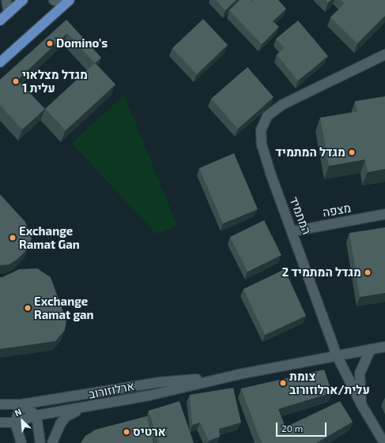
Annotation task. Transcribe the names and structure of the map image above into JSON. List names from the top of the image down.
{
  "streets": {
    "street": ["מצפה", "המתמיד", "ארלוזורוב"]
  },
  "crossings": [
    ["מצפה", "המתמיד"],
    ["המתמיד", "ארלוזורוב"]
  ],
  "places": [
    "Domino's",
    "מגדל מצלאוי עלית 1",
    "מגדל המתמיד",
    "Exchange Ramat Gan",
    "מגדל המתמיד 2",
    "Exchange Ramat gan",
    "צומת עלית/ארלוזורוב",
    "ארטיס"
  ],
  "scale_bar": "20 m",
  "north": "top left"
}
